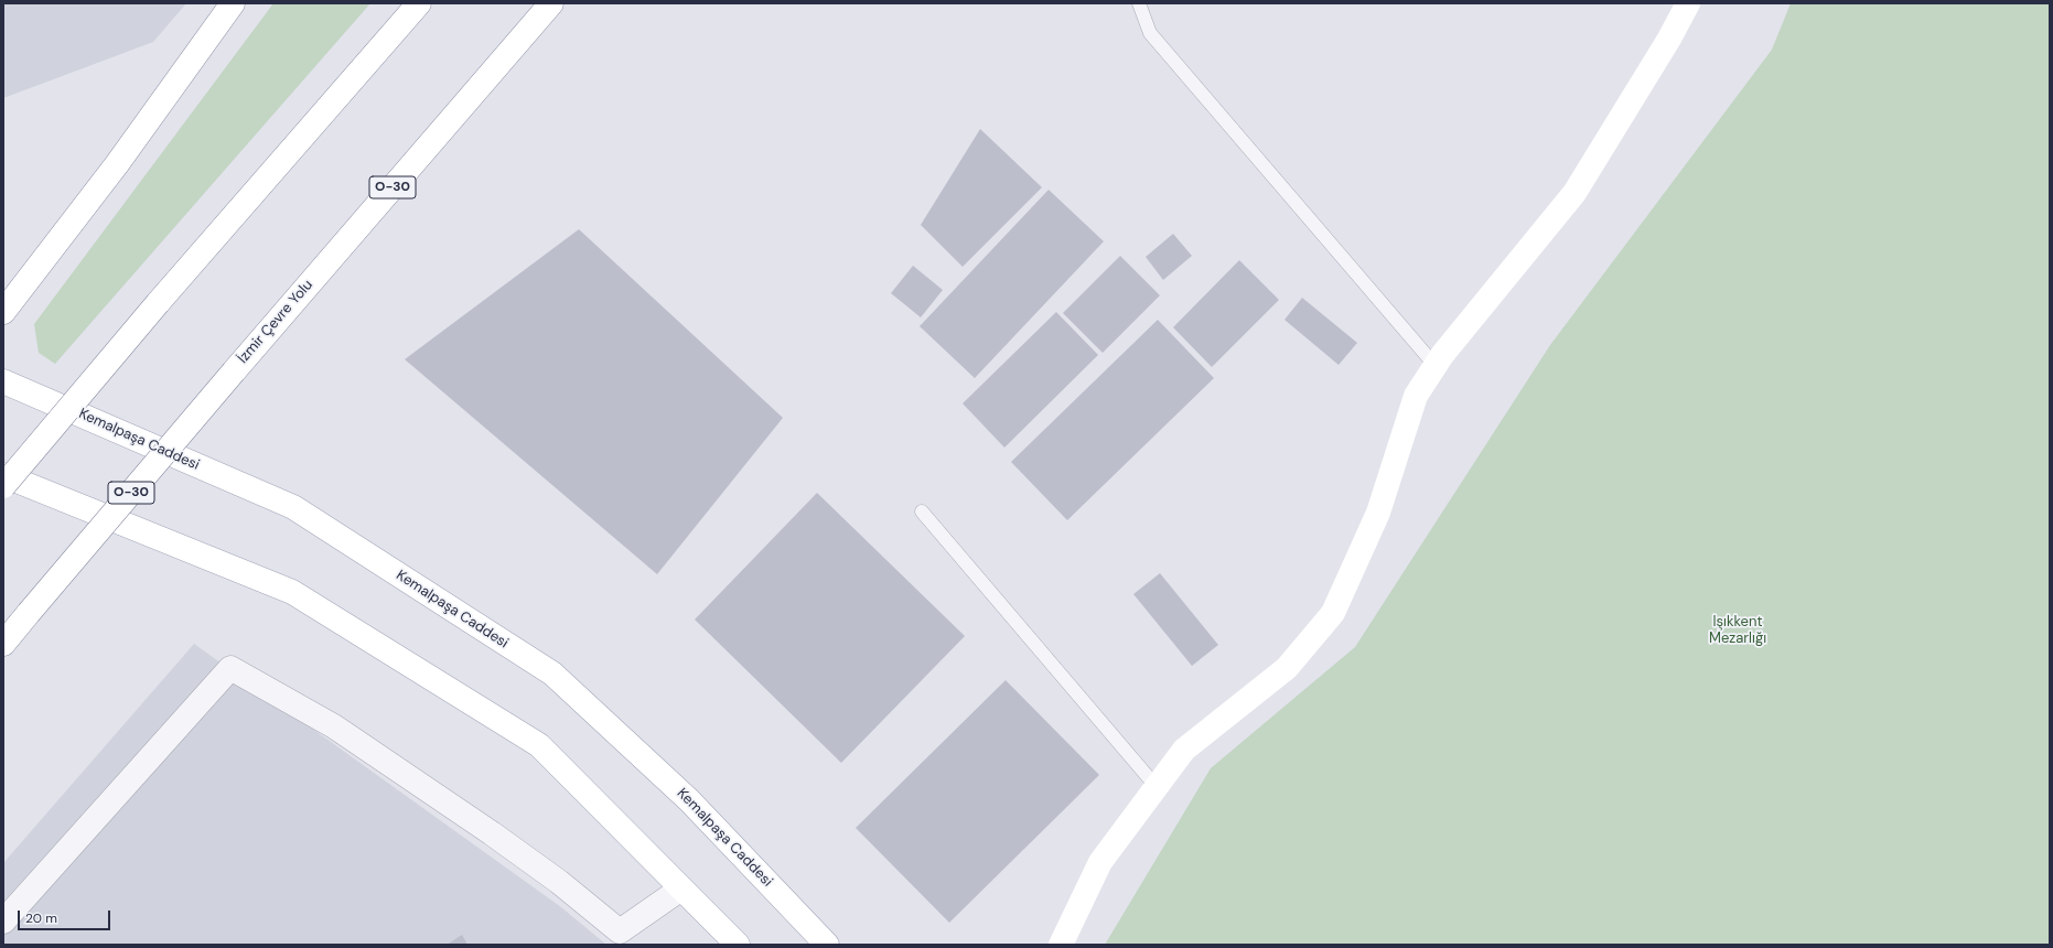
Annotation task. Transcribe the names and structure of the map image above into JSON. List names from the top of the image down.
{
  "streets": {
    "main road": ["O-30", "İzmir Çevre Yolu", "Kemalpaşa Caddesi"]
  },
  "parks": ["Işıkkent Mezarlığı"],
  "scale_bar": "20 m"
}
